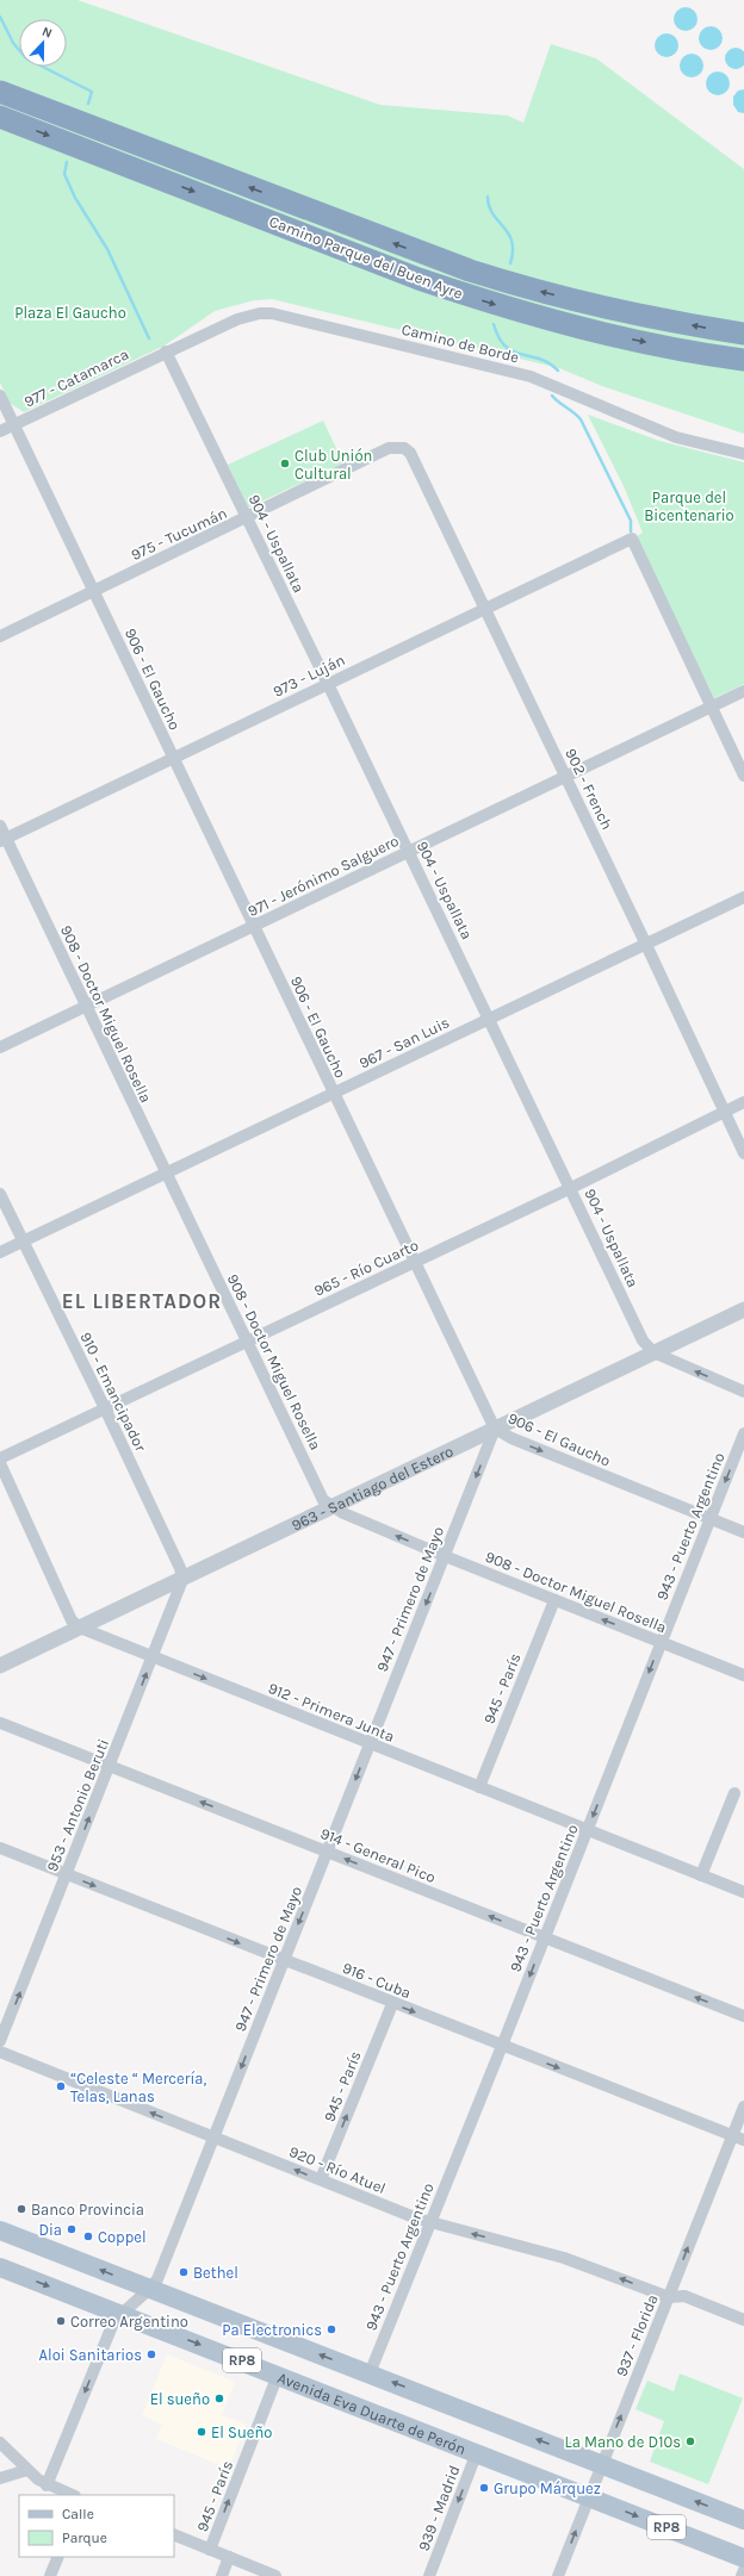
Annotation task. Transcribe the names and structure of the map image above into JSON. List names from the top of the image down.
{
  "streets": {
    "highway": ["Camino Parque del Buen Ayre"],
    "main road": ["RP8", "Avenida Eva Duarte de Perón"],
    "street": [
      "Camino de Borde",
      "977 - Catamarca",
      "975 - Tucumán",
      "904 - Uspallata",
      "973 - Luján",
      "906 - El Gaucho",
      "902 - French",
      "971 - Jerónimo Salguero",
      "908 - Doctor Miguel Rosella",
      "967 - San Luis",
      "965 - Río Cuarto",
      "910 - Emancipador",
      "963 - Santiago del Estero",
      "943 - Puerto Argentino",
      "947 - Primero de Mayo",
      "945 - París",
      "912 - Primera Junta",
      "953 - Antonio Beruti",
      "914 - General Pico",
      "916 - Cuba",
      "920 - Río Atuel",
      "937 - Florida",
      "939 - Madrid"
    ]
  },
  "crossings": [
    ["Camino de Borde", "977 - Catamarca"],
    ["Camino de Borde", "904 - Uspallata"],
    ["977 - Catamarca", "904 - Uspallata"],
    ["977 - Catamarca", "906 - El Gaucho"],
    ["975 - Tucumán", "904 - Uspallata"],
    ["975 - Tucumán", "906 - El Gaucho"],
    ["975 - Tucumán", "902 - French"],
    ["904 - Uspallata", "973 - Luján"],
    ["904 - Uspallata", "971 - Jerónimo Salguero"],
    ["904 - Uspallata", "967 - San Luis"],
    ["904 - Uspallata", "965 - Río Cuarto"],
    ["904 - Uspallata", "963 - Santiago del Estero"],
    ["973 - Luján", "906 - El Gaucho"],
    ["973 - Luján", "902 - French"],
    ["973 - Luján", "971 - Jerónimo Salguero"],
    ["973 - Luján", "908 - Doctor Miguel Rosella"],
    ["906 - El Gaucho", "971 - Jerónimo Salguero"],
    ["906 - El Gaucho", "967 - San Luis"],
    ["906 - El Gaucho", "965 - Río Cuarto"],
    ["906 - El Gaucho", "963 - Santiago del Estero"],
    ["906 - El Gaucho", "943 - Puerto Argentino"],
    ["906 - El Gaucho", "947 - Primero de Mayo"],
    ["902 - French", "971 - Jerónimo Salguero"],
    ["902 - French", "967 - San Luis"],
    ["902 - French", "965 - Río Cuarto"],
    ["971 - Jerónimo Salguero", "908 - Doctor Miguel Rosella"],
    ["908 - Doctor Miguel Rosella", "967 - San Luis"],
    ["908 - Doctor Miguel Rosella", "965 - Río Cuarto"],
    ["908 - Doctor Miguel Rosella", "963 - Santiago del Estero"],
    ["908 - Doctor Miguel Rosella", "943 - Puerto Argentino"],
    ["908 - Doctor Miguel Rosella", "947 - Primero de Mayo"],
    ["908 - Doctor Miguel Rosella", "945 - París"],
    ["967 - San Luis", "910 - Emancipador"],
    ["965 - Río Cuarto", "910 - Emancipador"],
    ["910 - Emancipador", "963 - Santiago del Estero"],
    ["910 - Emancipador", "953 - Antonio Beruti"],
    ["963 - Santiago del Estero", "947 - Primero de Mayo"],
    ["963 - Santiago del Estero", "912 - Primera Junta"],
    ["963 - Santiago del Estero", "953 - Antonio Beruti"],
    ["943 - Puerto Argentino", "912 - Primera Junta"],
    ["943 - Puerto Argentino", "914 - General Pico"],
    ["943 - Puerto Argentino", "916 - Cuba"],
    ["943 - Puerto Argentino", "920 - Río Atuel"],
    ["943 - Puerto Argentino", "RP8"],
    ["947 - Primero de Mayo", "912 - Primera Junta"],
    ["947 - Primero de Mayo", "914 - General Pico"],
    ["947 - Primero de Mayo", "916 - Cuba"],
    ["947 - Primero de Mayo", "920 - Río Atuel"],
    ["947 - Primero de Mayo", "RP8"],
    ["947 - Primero de Mayo", "Avenida Eva Duarte de Perón"],
    ["945 - París", "912 - Primera Junta"],
    ["945 - París", "916 - Cuba"],
    ["945 - París", "920 - Río Atuel"],
    ["945 - París", "Avenida Eva Duarte de Perón"],
    ["912 - Primera Junta", "953 - Antonio Beruti"],
    ["953 - Antonio Beruti", "914 - General Pico"],
    ["953 - Antonio Beruti", "916 - Cuba"],
    ["916 - Cuba", "937 - Florida"],
    ["920 - Río Atuel", "937 - Florida"],
    ["937 - Florida", "RP8"],
    ["937 - Florida", "Avenida Eva Duarte de Perón"],
    ["Avenida Eva Duarte de Perón", "939 - Madrid"]
  ],
  "one_way": [
    "943 - Puerto Argentino",
    "947 - Primero de Mayo",
    "945 - París",
    "953 - Antonio Beruti",
    "914 - General Pico",
    "916 - Cuba",
    "920 - Río Atuel",
    "937 - Florida",
    "939 - Madrid"
  ],
  "districts": ["EL LIBERTADOR"],
  "parks": ["Plaza El Gaucho", "Parque del Bicentenario"],
  "places": [
    "Club Unión Cultural",
    "“Celeste “ Mercería, Telas, Lanas",
    "Banco Provincia",
    "Dia",
    "Coppel",
    "Bethel",
    "Correo Argentino",
    "Pa Electronics",
    "Aloi Sanitarios",
    "El sueño",
    "El Sueño",
    "La Mano de D10s",
    "Grupo Márquez"
  ],
  "legend": ["Calle", "Parque"],
  "north": "top"
}
